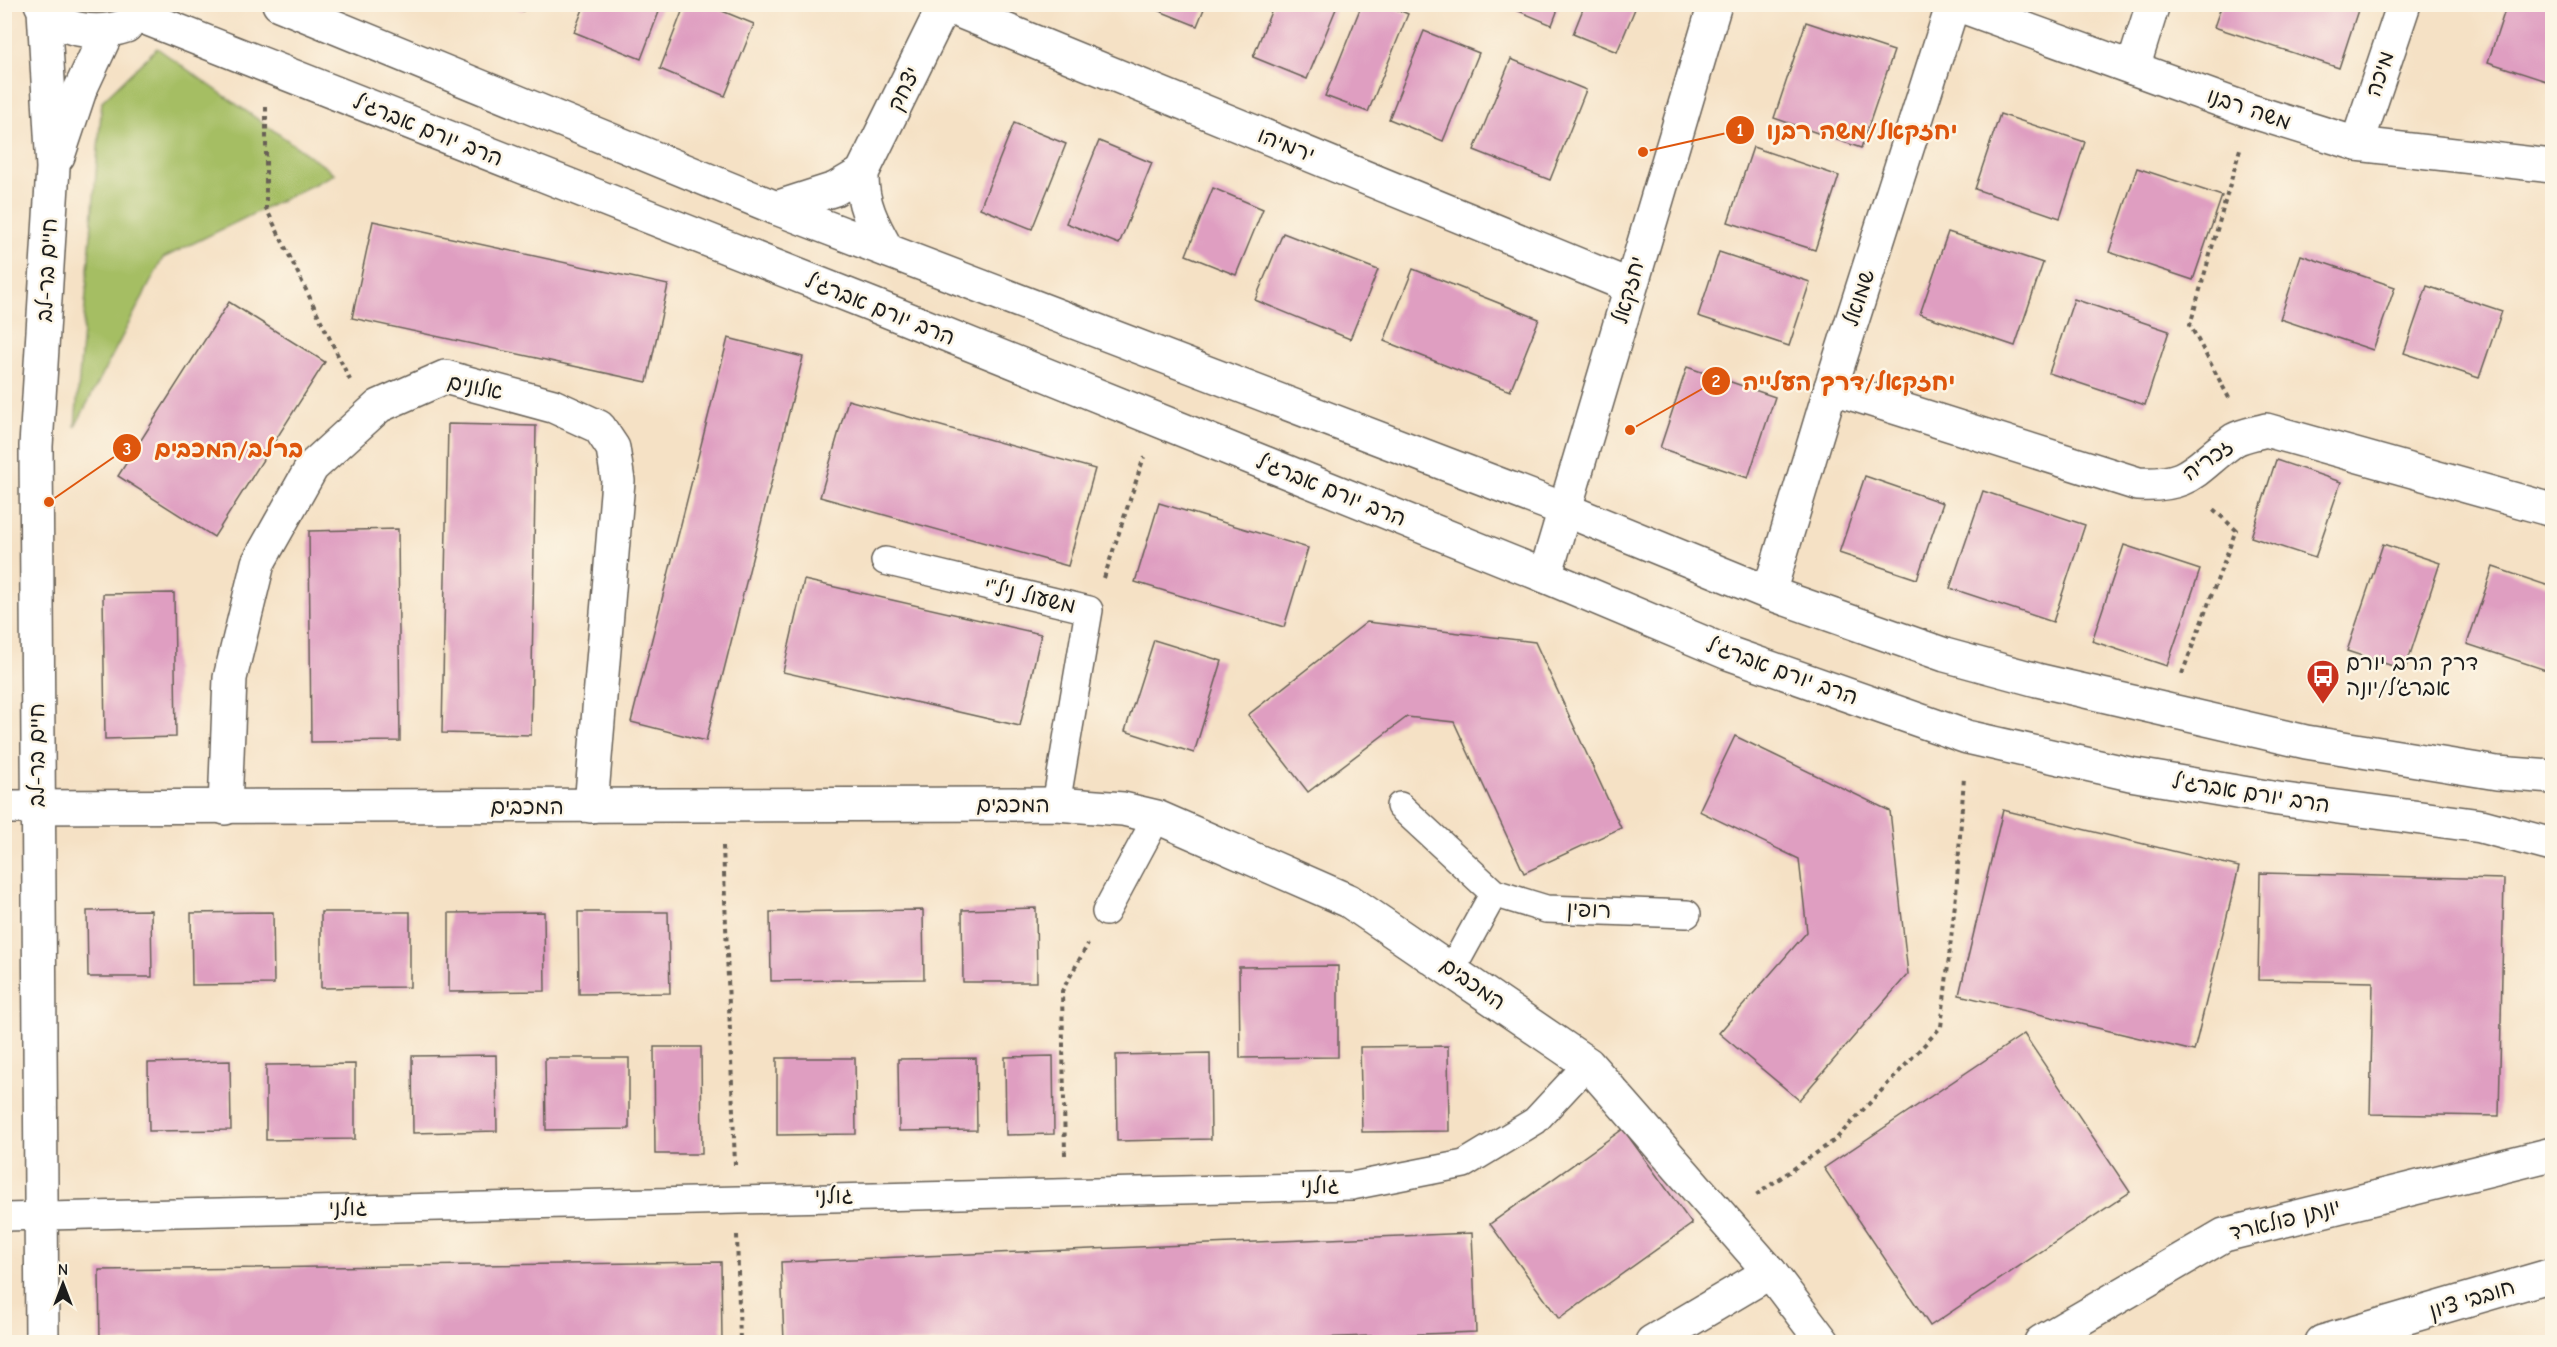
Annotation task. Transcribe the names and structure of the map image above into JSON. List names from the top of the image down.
{
  "streets": {
    "street": [
      "מיכה",
      "יצחק",
      "משה רבנו",
      "הרב יורם אברג'ל",
      "ירמיהו",
      "חיים בר-לב",
      "יחזקאל",
      "שמואל",
      "אלונים",
      "זכריה",
      "המכבים",
      "יונתן פולארד",
      "חובבי ציון"
    ],
    "lane": ["משעול ניל\"י", "רופין", "גולני"]
  },
  "crossings": [
    ["מיכה", "משה רבנו"],
    ["יצחק", "ירמיהו"],
    ["משה רבנו", "שמואל"],
    ["הרב יורם אברג'ל", "יחזקאל"],
    ["ירמיהו", "יחזקאל"],
    ["חיים בר-לב", "המכבים"],
    ["חיים בר-לב", "גולני"],
    ["שמואל", "זכריה"],
    ["אלונים", "המכבים"],
    ["משעול ניל\"י", "המכבים"],
    ["המכבים", "גולני"]
  ],
  "places": {
    "other": ["יחזקאל/משה רבנו", "יחזקאל/דרך העלייה", "ברלב/המכבים"],
    "bus stop": ["דרך הרב יורם אברג׳ל/יונה"]
  },
  "north": "top"
}
